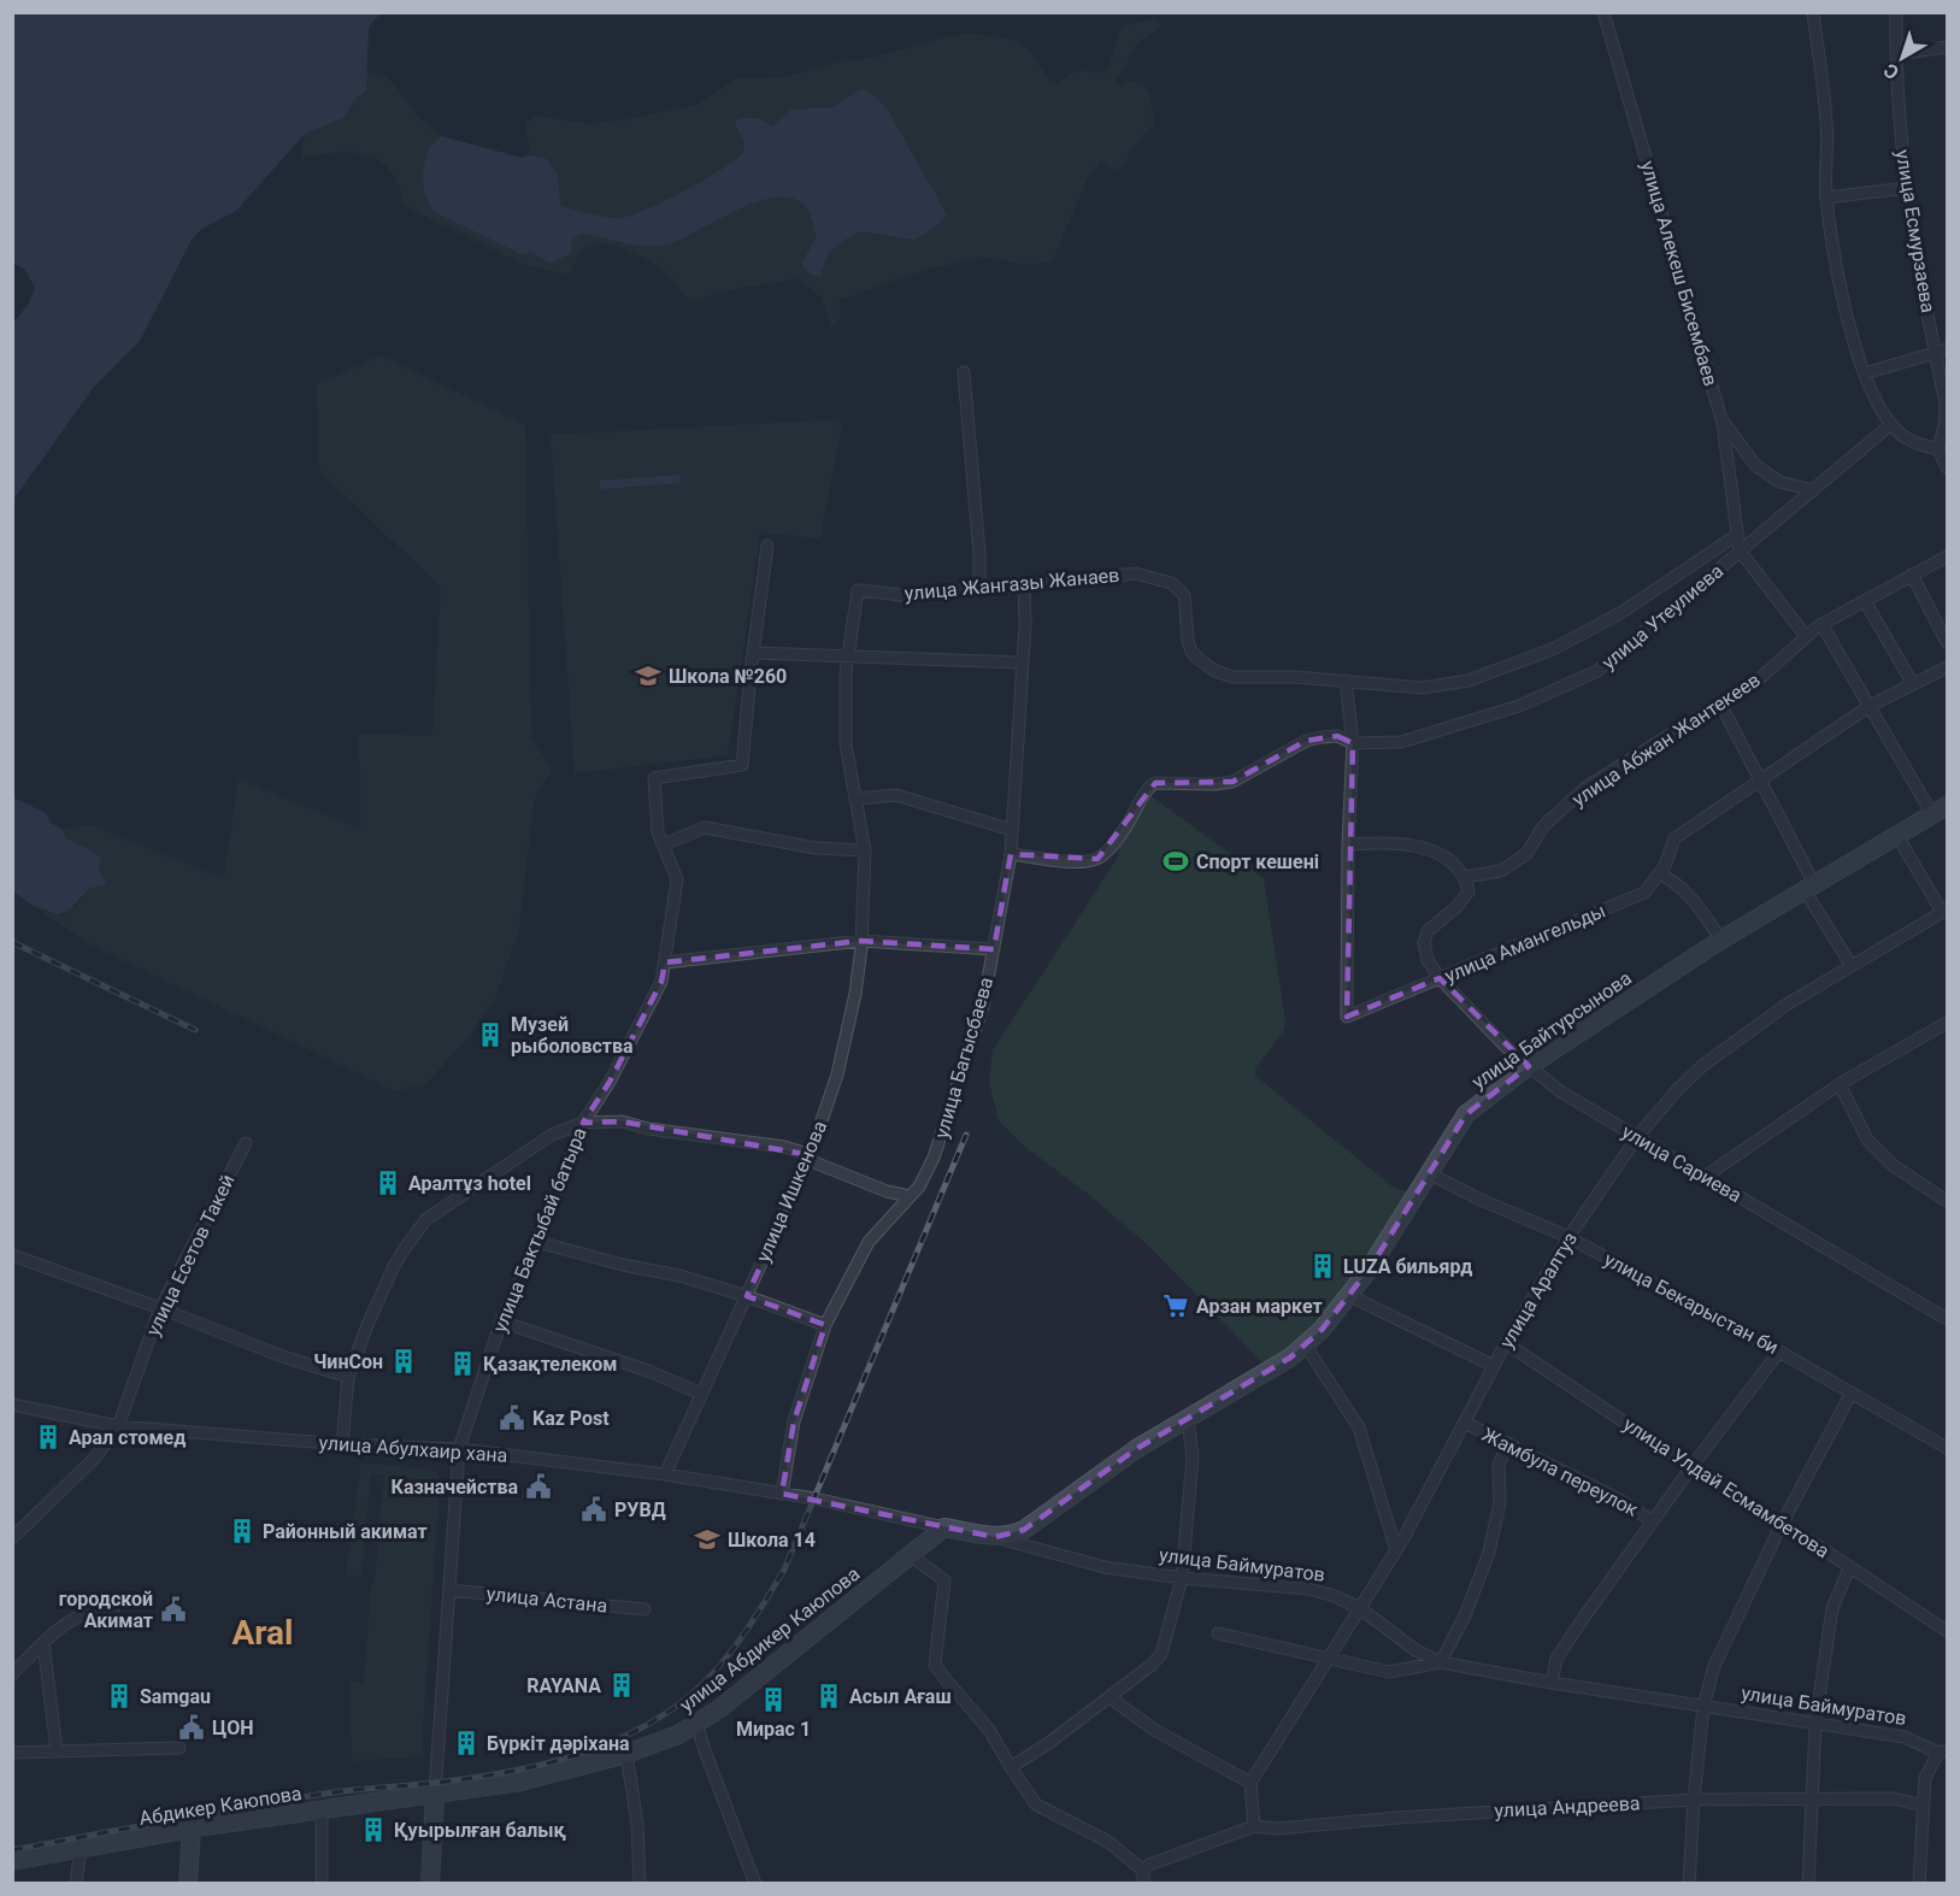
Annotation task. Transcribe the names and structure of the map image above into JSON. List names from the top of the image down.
{
  "streets": {
    "street": [
      "улица Есмурзаева",
      "улица Алекеш Бисембаев",
      "улица Жангазы Жанаев",
      "улица Утеулиева",
      "улица Абжан Жантекеев",
      "улица Амангельды",
      "улица Байтурсынова",
      "улица Багысбаева",
      "улица Сариева",
      "улица Ишкенова",
      "улица Бактыбай батыра",
      "улица Есетов Такей",
      "улица Аралтуз",
      "улица Бекарыстан би",
      "улица Абулхаир хана",
      "Жамбула переулок",
      "улица Улдай Есмамбетова",
      "улица Баймуратов",
      "улица Астана",
      "улица Абдикер Каюпова",
      "Абдикер Каюпова",
      "улица Андреева"
    ]
  },
  "crossings": [
    ["улица Алекеш Бисембаев", "улица Утеулиева"],
    ["улица Жангазы Жанаев", "улица Багысбаева"],
    ["улица Жангазы Жанаев", "улица Ишкенова"],
    ["улица Утеулиева", "улица Багысбаева"],
    ["улица Абжан Жантекеев", "улица Сариева"],
    ["улица Амангельды", "улица Сариева"],
    ["улица Байтурсынова", "улица Сариева"],
    ["улица Байтурсынова", "улица Бекарыстан би"],
    ["улица Байтурсынова", "улица Баймуратов"],
    ["улица Багысбаева", "улица Абулхаир хана"],
    ["улица Сариева", "улица Аралтуз"],
    ["улица Ишкенова", "улица Абулхаир хана"],
    ["улица Бактыбай батыра", "улица Абулхаир хана"],
    ["улица Бактыбай батыра", "улица Астана"],
    ["улица Бактыбай батыра", "улица Абдикер Каюпова"],
    ["улица Бактыбай батыра", "Абдикер Каюпова"],
    ["улица Есетов Такей", "улица Абулхаир хана"],
    ["улица Аралтуз", "улица Бекарыстан би"],
    ["улица Аралтуз", "Жамбула переулок"],
    ["улица Аралтуз", "улица Улдай Есмамбетова"],
    ["улица Аралтуз", "улица Баймуратов"],
    ["улица Абулхаир хана", "улица Баймуратов"],
    ["улица Баймуратов", "улица Абдикер Каюпова"],
    ["улица Абдикер Каюпова", "Абдикер Каюпова"]
  ],
  "districts": ["Aral"],
  "places": {
    "school or university": ["Школа №260", "Школа 14"],
    "sports": ["Спорт кешені"],
    "building": [
      "Музей рыболовства",
      "Аралтұз hotel",
      "LUZA бильярд",
      "ЧинСон",
      "Қазақтелеком",
      "Арал стомед",
      "Районный акимат",
      "RAYANA",
      "Samgau",
      "Асыл Ағаш",
      "Мирас 1",
      "Бүркіт дәріхана",
      "Қуырылған балық"
    ],
    "supermarket": ["Арзан маркет"],
    "public building": [
      "Kaz Post",
      "Казначейства",
      "РУВД",
      "городской Акимат",
      "ЦОН"
    ]
  },
  "north": "bottom left"
}
